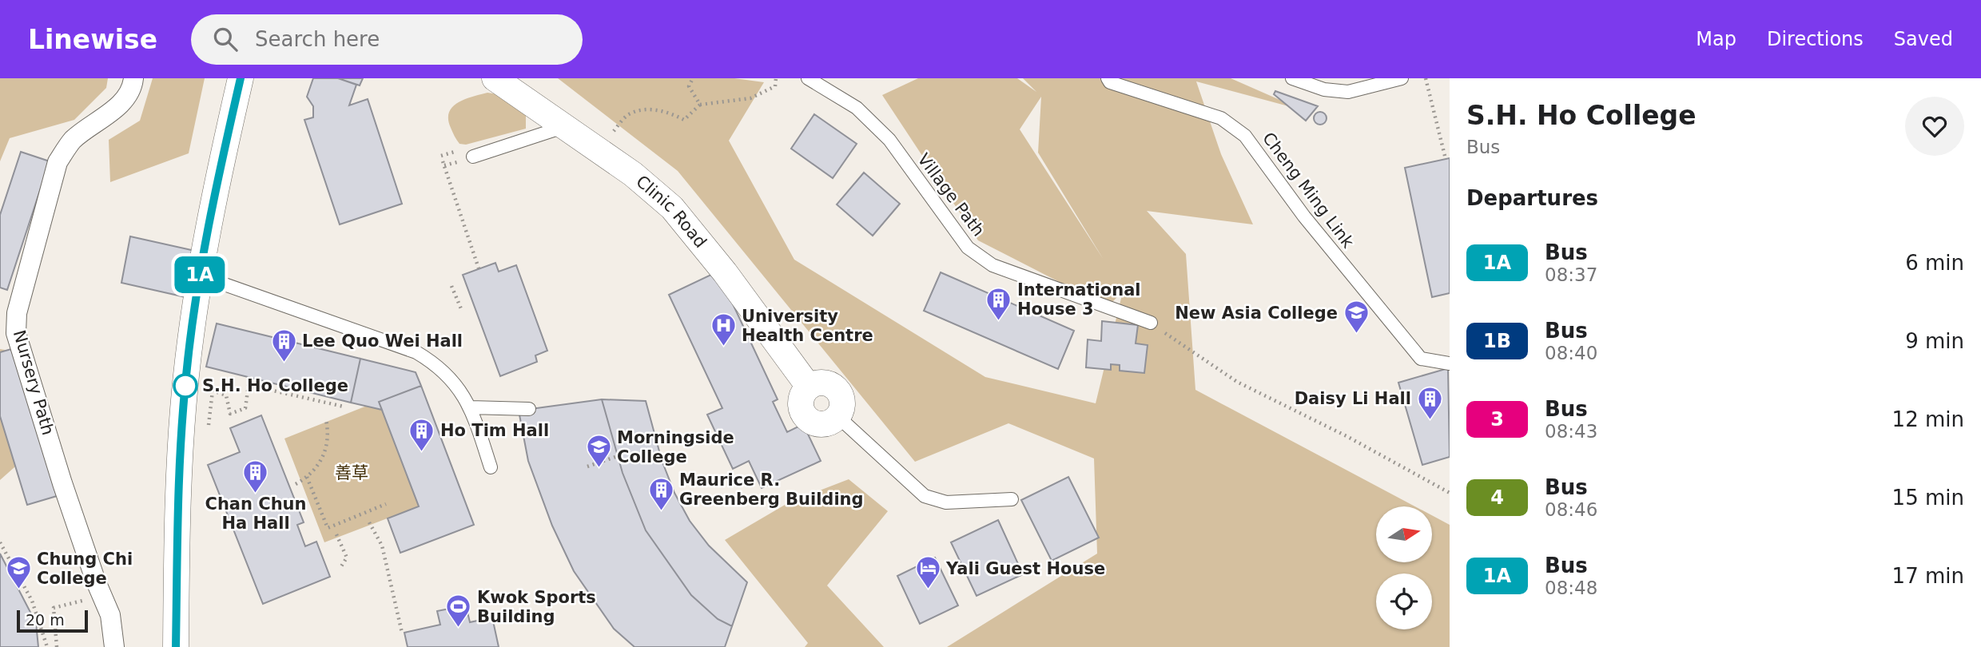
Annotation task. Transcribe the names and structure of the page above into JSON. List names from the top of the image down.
{
  "streets": {
    "street": ["Clinic Road", "Nursery Path"],
    "lane": ["Cheng Ming Link", "Village Path"]
  },
  "parks": ["善草"],
  "places": {
    "building": [
      "International House 3",
      "Lee Quo Wei Hall",
      "Daisy Li Hall",
      "Ho Tim Hall",
      "Chan Chun Ha Hall",
      "Maurice R. Greenberg Building"
    ],
    "school or university": ["New Asia College", "Morningside College", "Chung Chi College"],
    "hospital": ["University Health Centre"],
    "other": ["S.H. Ho College"],
    "hotel": ["Yali Guest House"],
    "sports": ["Kwok Sports Building"]
  },
  "lines": ["bus line 1A"],
  "scale_bar": "20 m",
  "north": "right",
  "page": {
    "header": "Linewise",
    "search": "Search here",
    "nav": ["Map", "Directions", "Saved"],
    "on_map": "1A",
    "heading": [
      ["S.H. Ho College", "Bus"],
      "Departures"
    ],
    "list": [
      {
        "mark": "1A",
        "name": "Bus",
        "note": "08:37",
        "value": "6 min"
      },
      {
        "mark": "1B",
        "name": "Bus",
        "note": "08:40",
        "value": "9 min"
      },
      {
        "mark": "3",
        "name": "Bus",
        "note": "08:43",
        "value": "12 min"
      },
      {
        "mark": "4",
        "name": "Bus",
        "note": "08:46",
        "value": "15 min"
      },
      {
        "mark": "1A",
        "name": "Bus",
        "note": "08:48",
        "value": "17 min"
      }
    ],
    "scale": "20 m"
  }
}
